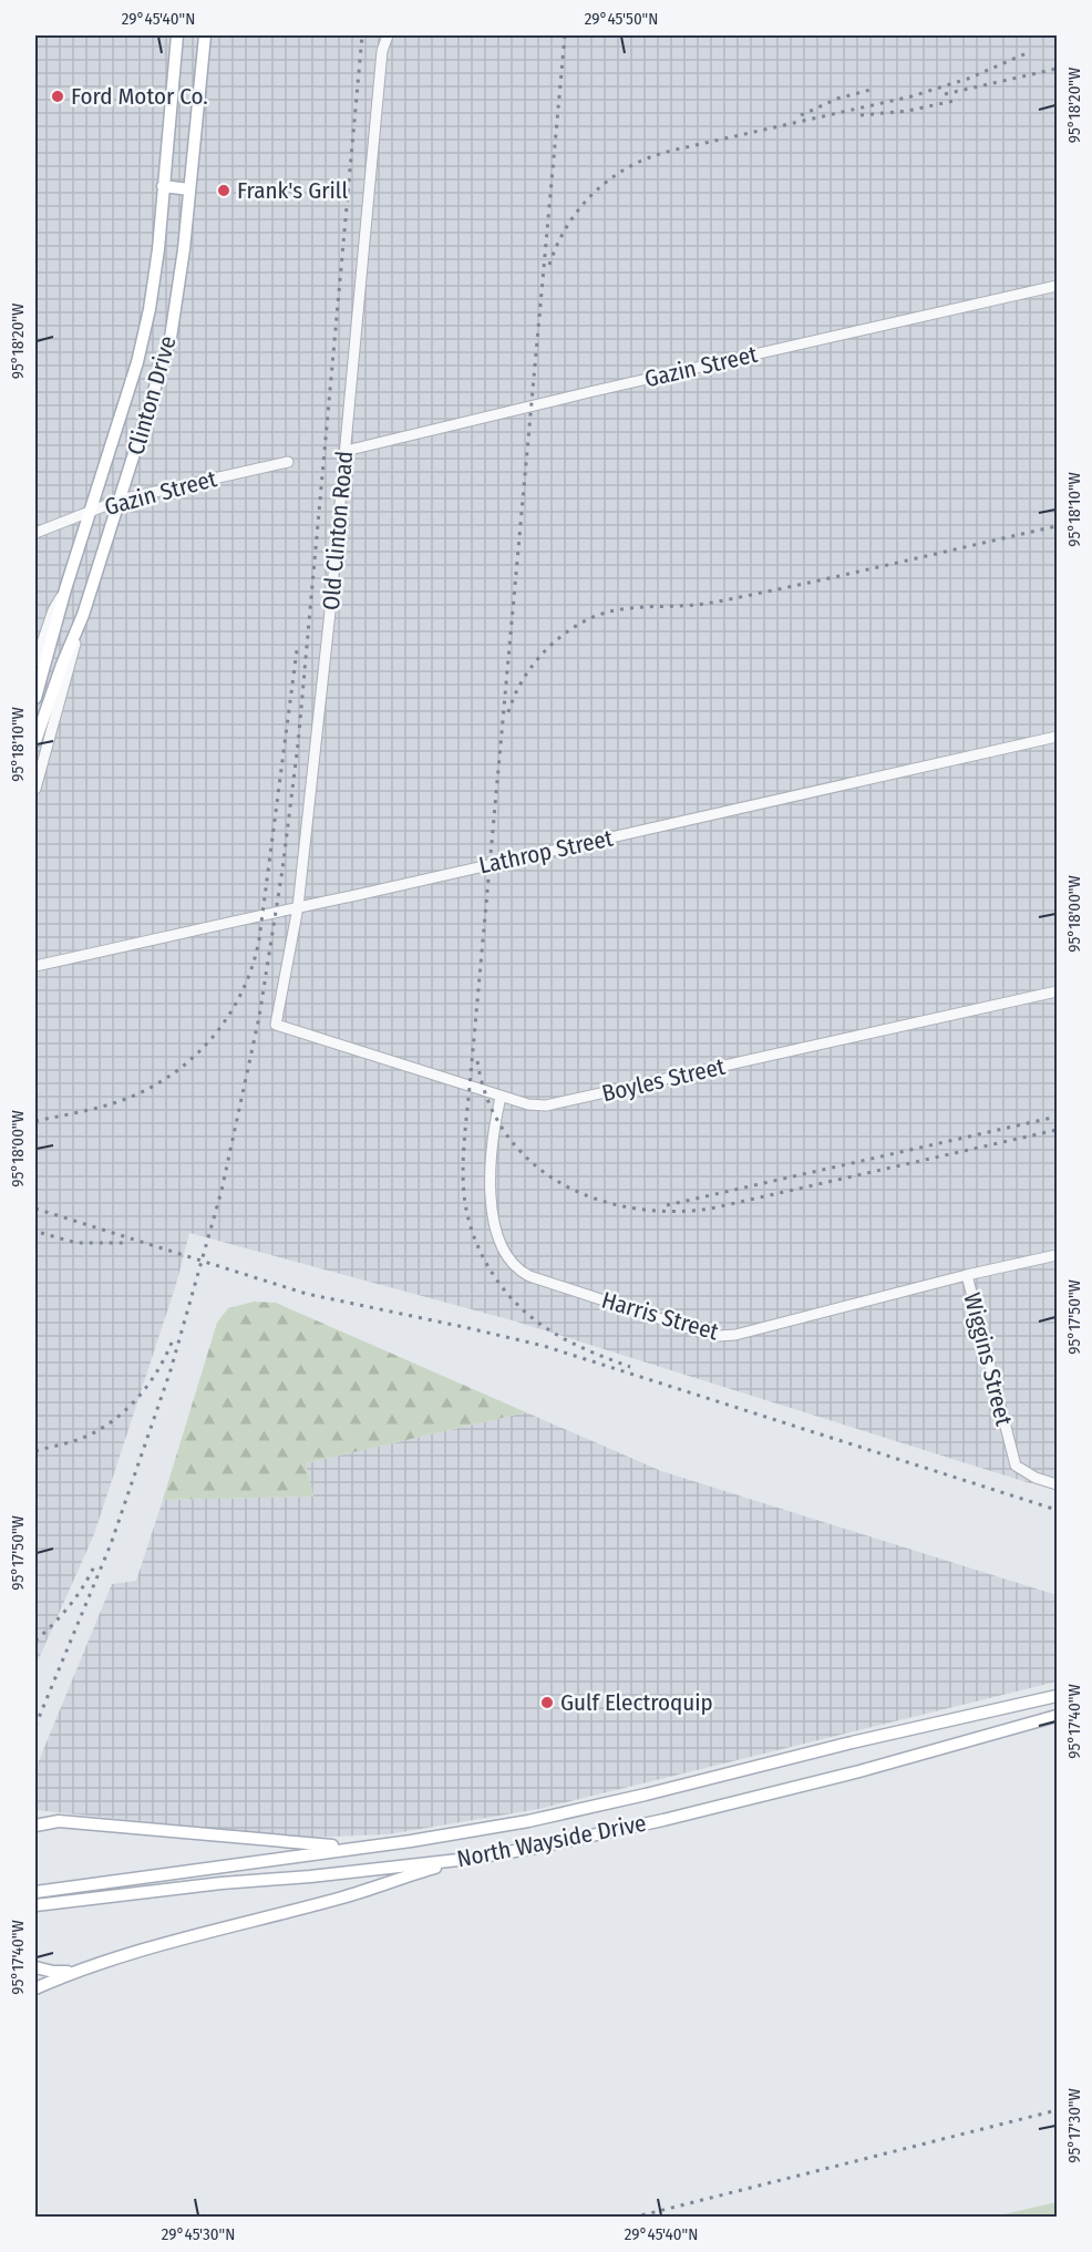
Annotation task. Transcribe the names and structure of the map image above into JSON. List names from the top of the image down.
{
  "streets": {
    "main road": ["Clinton Drive", "North Wayside Drive"],
    "street": [
      "Gazin Street",
      "Old Clinton Road",
      "Lathrop Street",
      "Boyles Street",
      "Harris Street",
      "Wiggins Street"
    ]
  },
  "crossings": [
    ["Gazin Street", "Clinton Drive"],
    ["Gazin Street", "Old Clinton Road"],
    ["Old Clinton Road", "Lathrop Street"],
    ["Old Clinton Road", "Boyles Street"],
    ["Boyles Street", "Harris Street"],
    ["Harris Street", "Wiggins Street"]
  ],
  "places": ["Ford Motor Co.", "Frank's Grill", "Gulf Electroquip"],
  "coordinates": [
    "29°45'40\"N",
    "29°45'50\"N",
    "95°18'20\"W",
    "95°18'10\"W",
    "95°18'00\"W",
    "95°17'50\"W",
    "95°17'40\"W",
    "95°17'30\"W",
    "29°45'30\"N"
  ]
}
